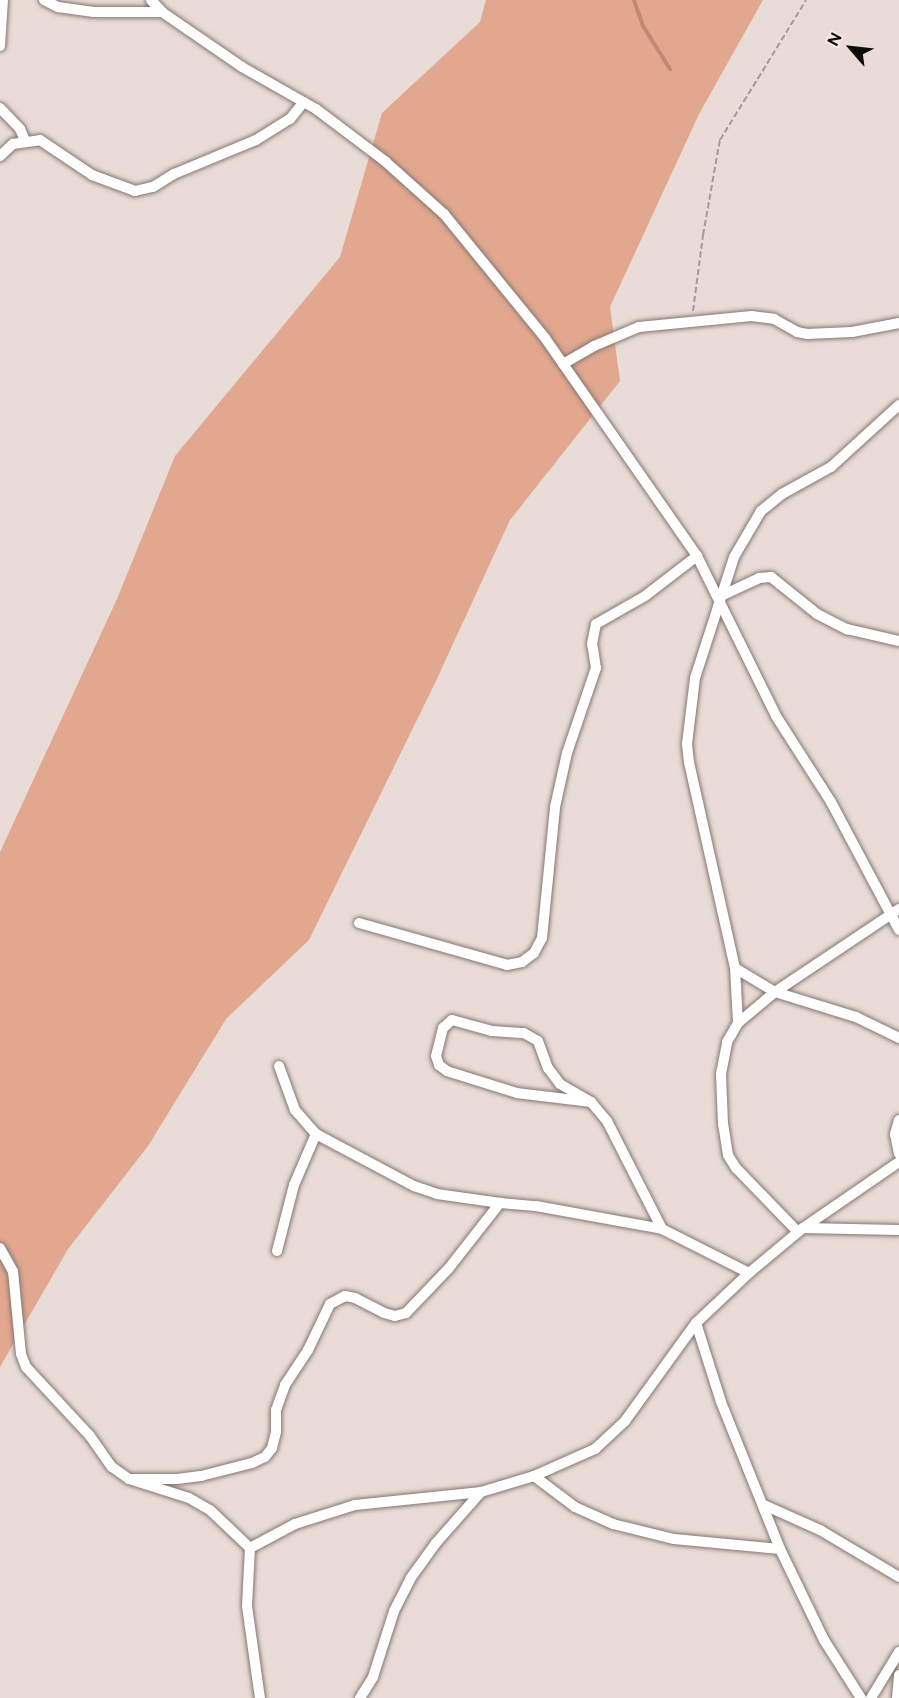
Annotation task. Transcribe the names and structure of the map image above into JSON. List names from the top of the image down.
{
  "north": "top left"
}
